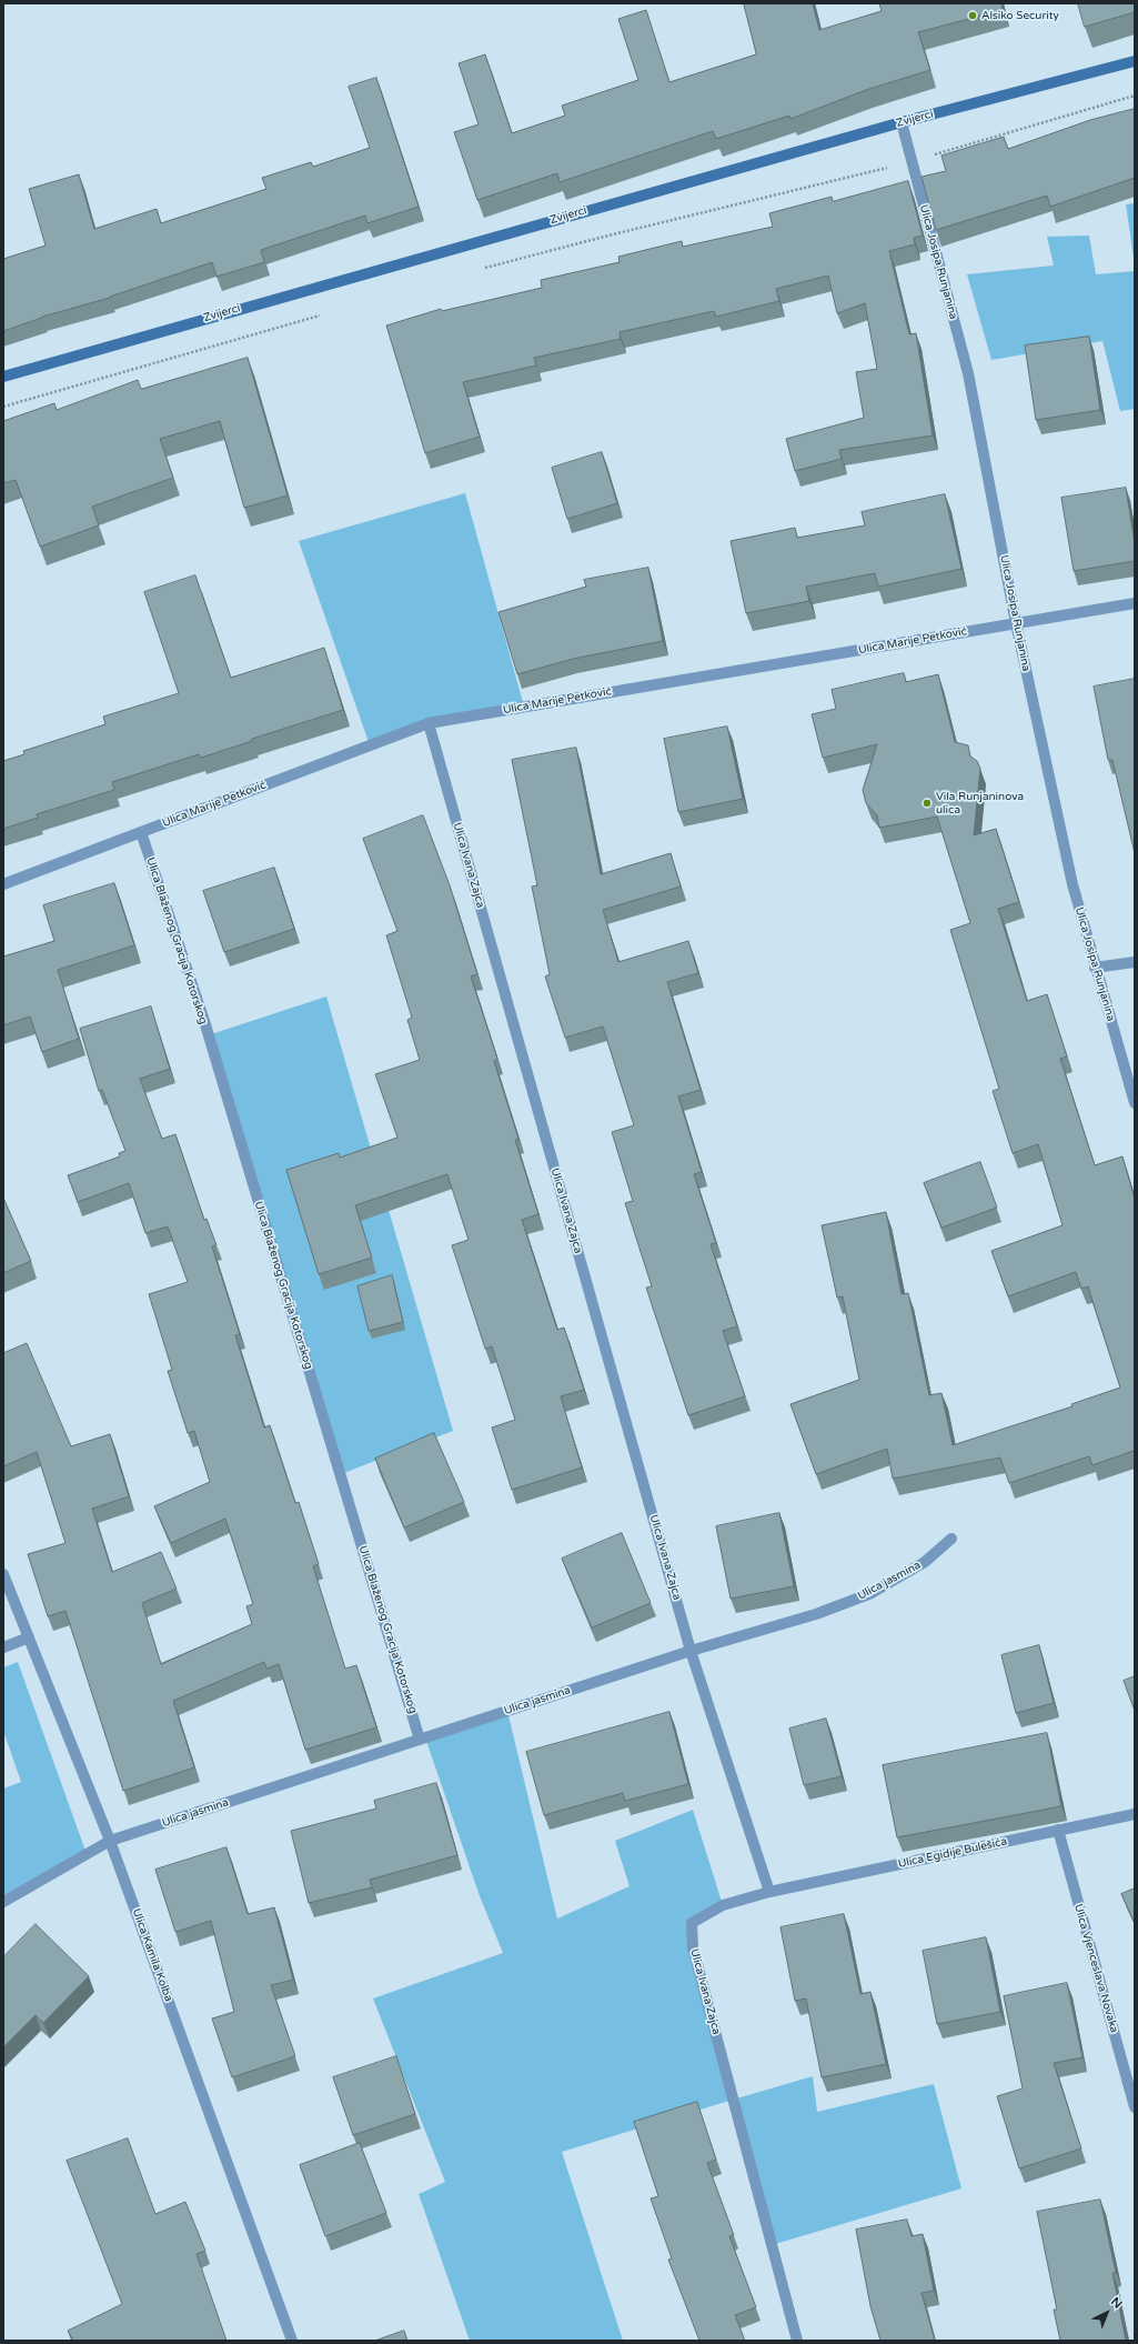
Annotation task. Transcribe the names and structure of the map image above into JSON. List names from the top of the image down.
{
  "streets": {
    "main road": ["Zvijerci"],
    "street": [
      "Ulica Josipa Runjanina",
      "Ulica Marije Petković",
      "Ulica Ivana Zajca",
      "Ulica Blaženog Gracija Kotorskog",
      "Ulica jasmina",
      "Ulica Egidije Bulešića",
      "Ulica Kamila Kolba",
      "Ulica Vjenceslava Novaka"
    ]
  },
  "crossings": [
    ["Zvijerci", "Ulica Josipa Runjanina"],
    ["Ulica Josipa Runjanina", "Ulica Marije Petković"],
    ["Ulica Marije Petković", "Ulica Ivana Zajca"],
    ["Ulica Marije Petković", "Ulica Blaženog Gracija Kotorskog"],
    ["Ulica Ivana Zajca", "Ulica jasmina"],
    ["Ulica Ivana Zajca", "Ulica Egidije Bulešića"],
    ["Ulica Blaženog Gracija Kotorskog", "Ulica jasmina"],
    ["Ulica jasmina", "Ulica Kamila Kolba"],
    ["Ulica Egidije Bulešića", "Ulica Vjenceslava Novaka"]
  ],
  "places": ["Alsiko Security", "Vila Runjaninova ulica"],
  "north": "top right"
}
